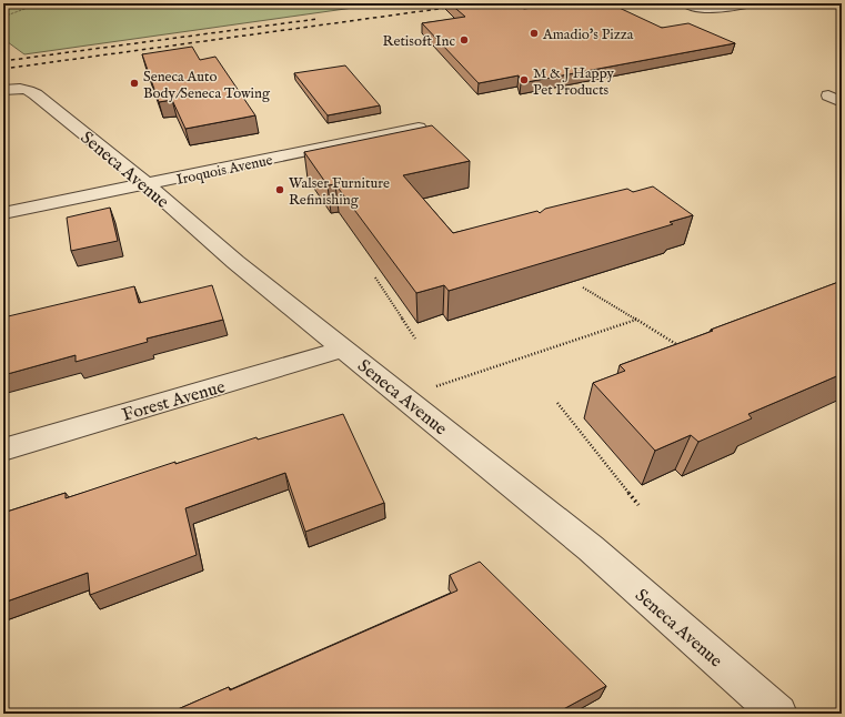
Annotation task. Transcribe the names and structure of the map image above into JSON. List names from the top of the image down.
{
  "streets": {
    "street": ["Seneca Avenue", "Iroquois Avenue", "Forest Avenue"]
  },
  "crossings": [
    ["Seneca Avenue", "Iroquois Avenue"],
    ["Seneca Avenue", "Forest Avenue"]
  ],
  "places": [
    "Amadio's Pizza",
    "Retisoft Inc",
    "M & J Happy Pet Products",
    "Seneca Auto Body/Seneca Towing",
    "Walser Furniture Refinishing"
  ]
}
